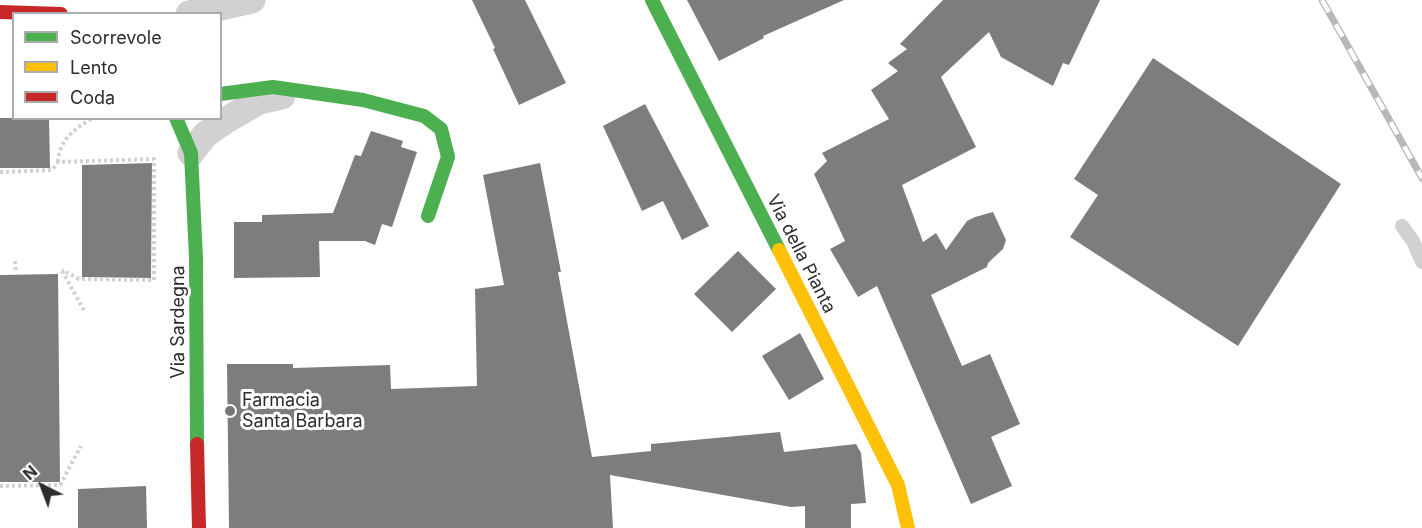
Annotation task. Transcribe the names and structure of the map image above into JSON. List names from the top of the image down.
{
  "streets": {
    "street": ["Via della Pianta", "Via Sardegna"]
  },
  "places": ["Farmacia Santa Barbara"],
  "legend": ["Scorrevole", "Lento", "Coda"],
  "north": "top left"
}
